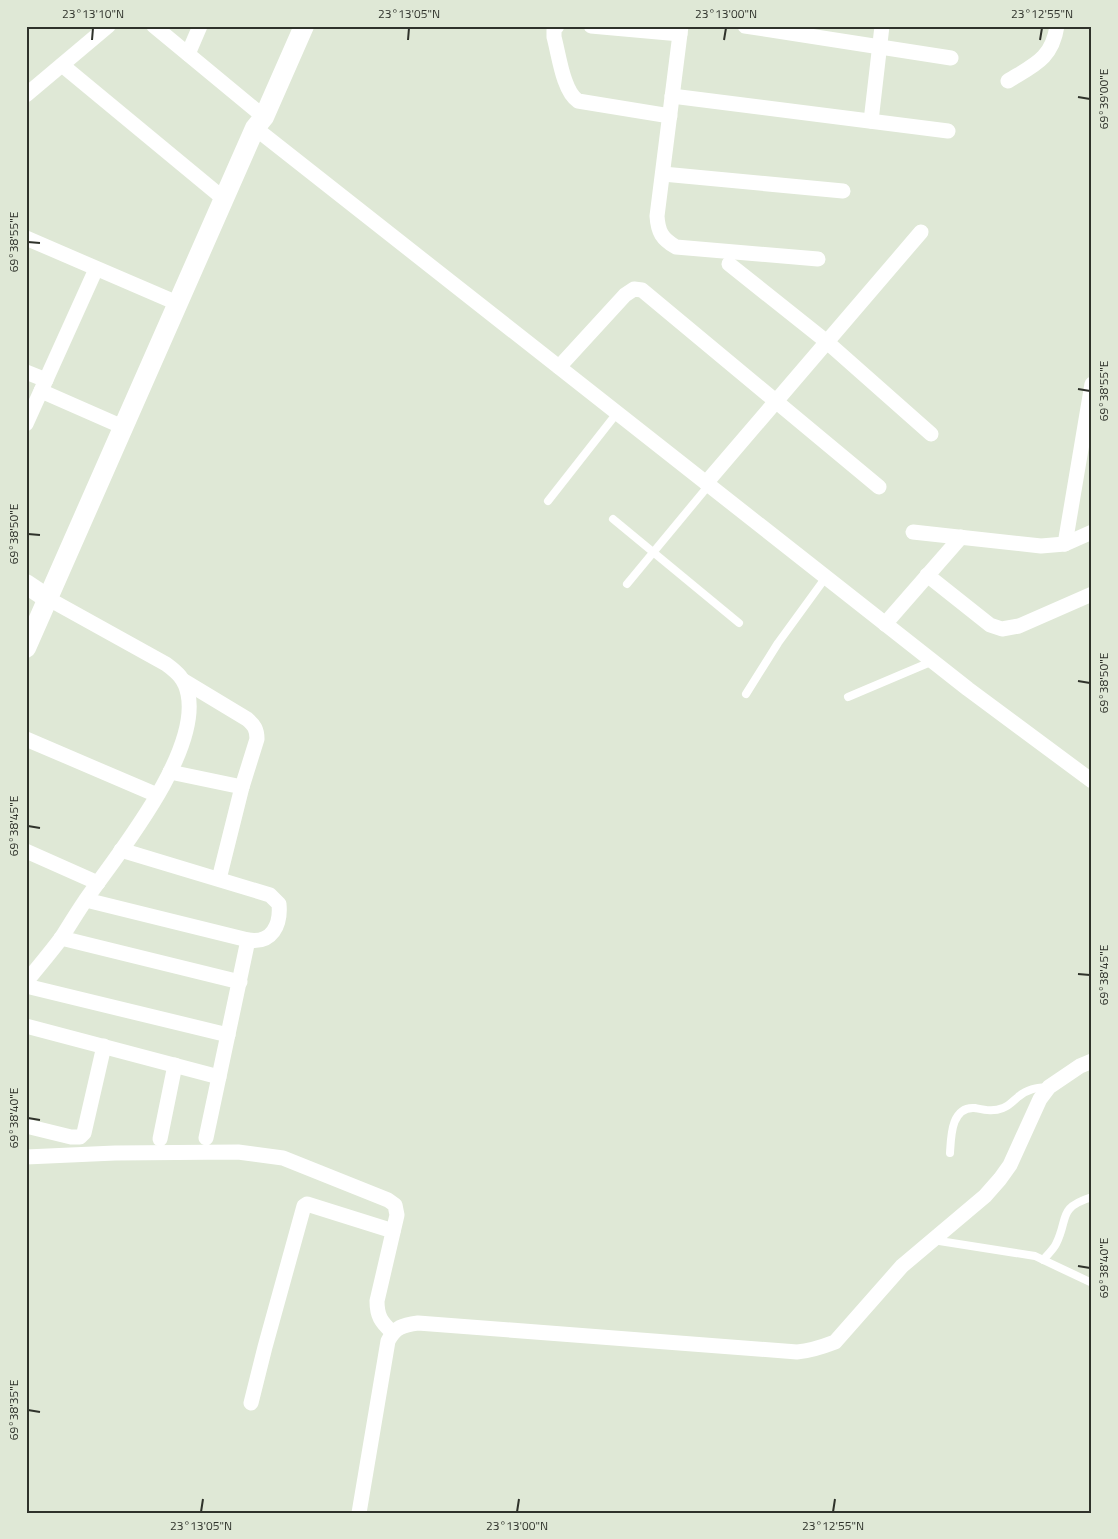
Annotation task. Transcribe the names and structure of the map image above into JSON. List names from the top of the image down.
{
  "coordinates": [
    "23°13'10\"N",
    "23°13'05\"N",
    "23°13'00\"N",
    "23°12'55\"N",
    "69°39'00\"E",
    "69°38'55\"E",
    "69°38'50\"E",
    "69°38'45\"E",
    "69°38'40\"E",
    "69°38'35\"E"
  ]
}
